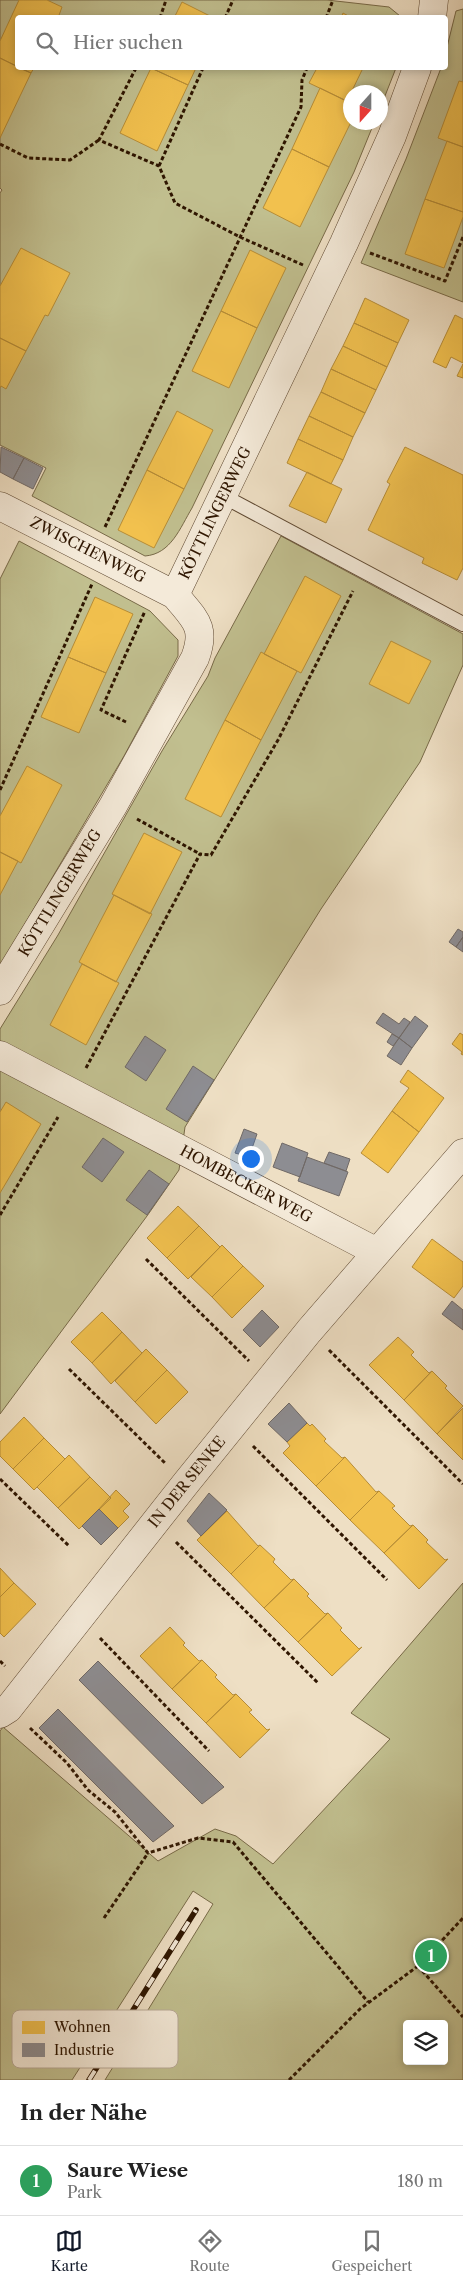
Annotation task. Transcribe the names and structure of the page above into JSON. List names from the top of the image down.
{
  "streets": {
    "street": [
      "KÖTTLINGERWEG",
      "ZWISCHENWEG",
      "HOMBECKER WEG",
      "IN DER SENKE"
    ]
  },
  "crossings": [
    ["KÖTTLINGERWEG", "ZWISCHENWEG"],
    ["HOMBECKER WEG", "IN DER SENKE"]
  ],
  "legend": ["Wohnen", "Industrie"],
  "north": "bottom",
  "page": {
    "search": "Hier suchen",
    "pins": "1",
    "heading": "In der Nähe",
    "list": [
      {
        "mark": "1",
        "name": "Saure Wiese",
        "note": "Park",
        "value": "180 m"
      }
    ],
    "nav": ["Karte", "Route", "Gespeichert"]
  }
}
